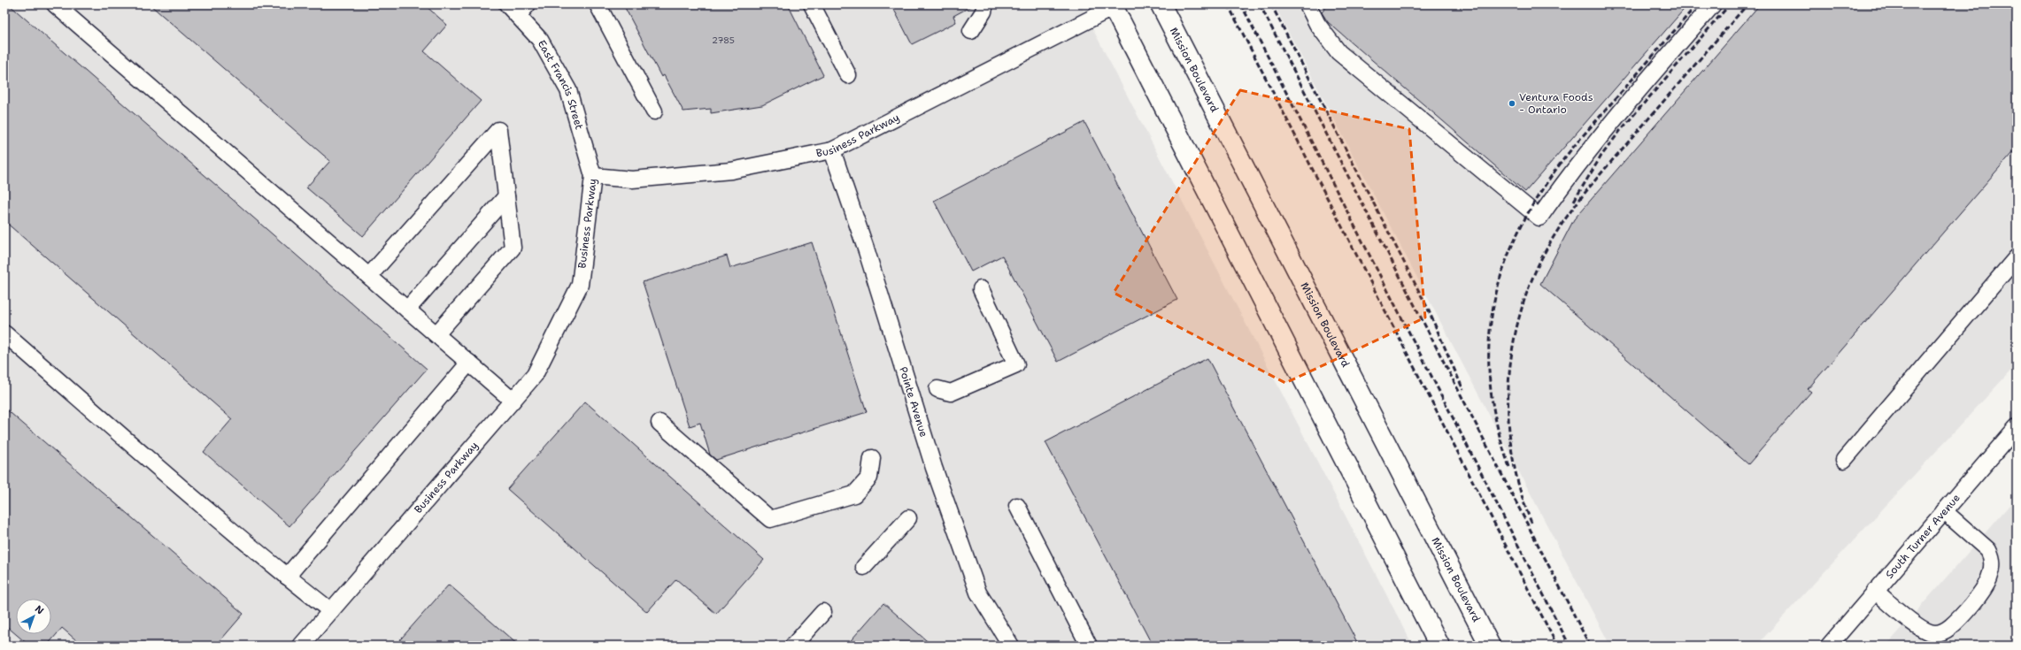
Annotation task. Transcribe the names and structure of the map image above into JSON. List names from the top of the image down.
{
  "streets": {
    "main road": ["Mission Boulevard"],
    "street": [
      "East Francis Street",
      "Business Parkway",
      "Pointe Avenue",
      "South Turner Avenue"
    ]
  },
  "crossings": [
    ["East Francis Street", "Business Parkway"],
    ["Business Parkway", "Pointe Avenue"]
  ],
  "places": ["Ventura Foods - Ontario"],
  "house_numbers": ["2785"],
  "north": "top right"
}
